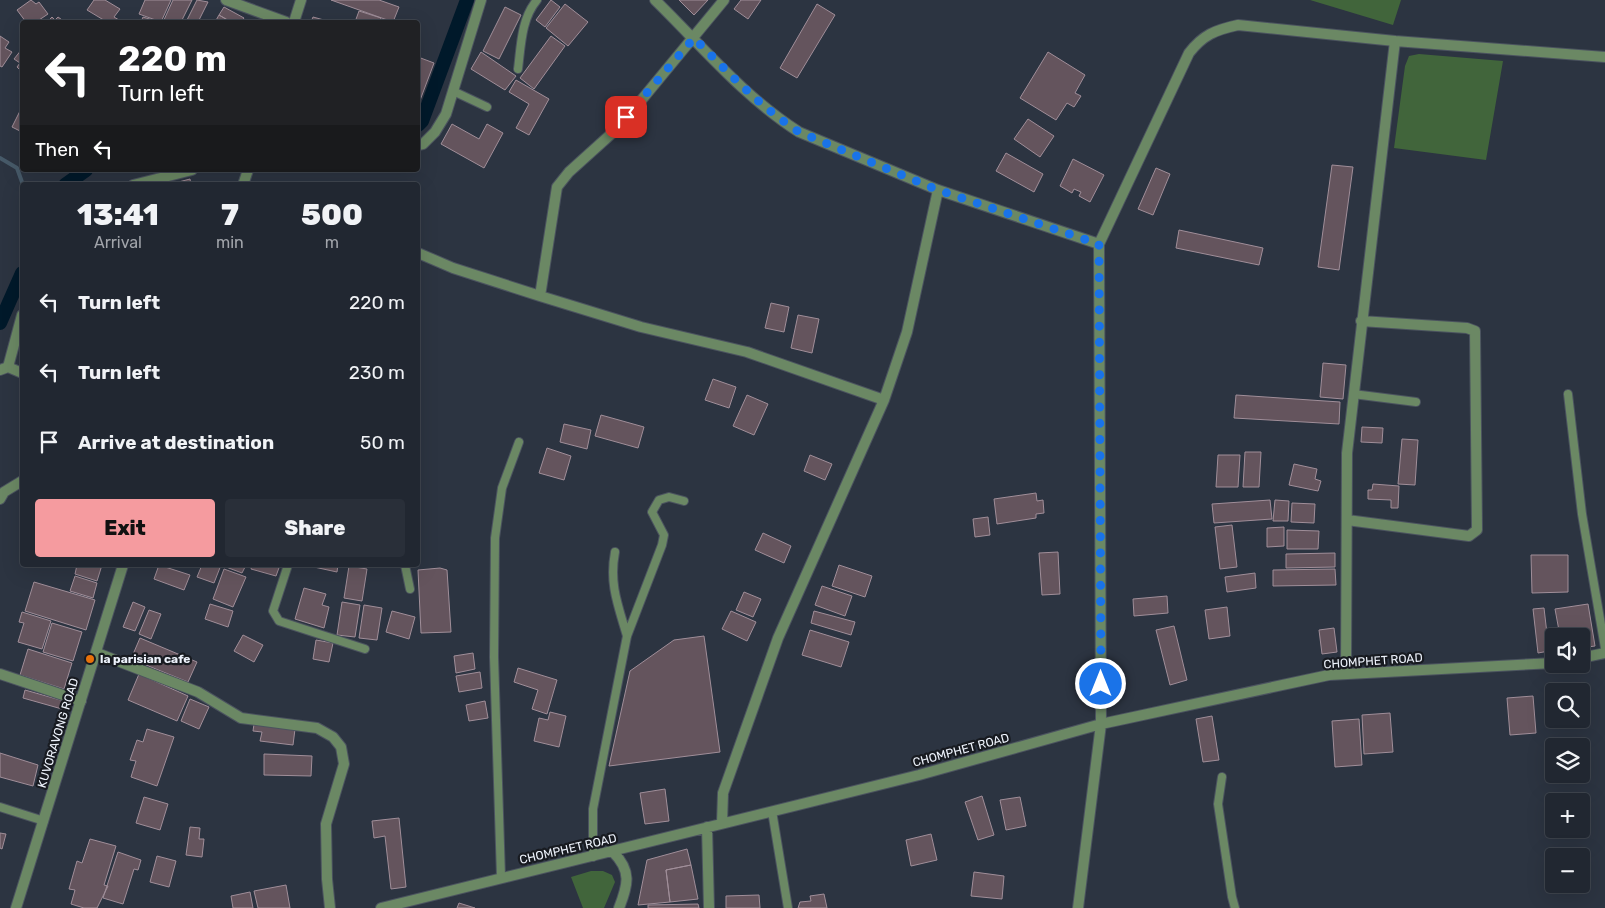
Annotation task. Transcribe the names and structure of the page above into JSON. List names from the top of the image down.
{
  "streets": {
    "street": ["CHOMPHET ROAD", "KUVORAVONG ROAD"]
  },
  "places": ["la parisian cafe"],
  "page": {
    "turn": ["220 m", "Turn left"],
    "then": "Then",
    "eta": [
      "13:41",
      "Arrival",
      "7",
      "min",
      "500",
      "m"
    ],
    "list": [
      {
        "name": "Turn left",
        "value": "220 m"
      },
      {
        "name": "Turn left",
        "value": "230 m"
      },
      {
        "name": "Arrive at destination",
        "value": "50 m"
      }
    ],
    "buttons": ["Exit", "Share"],
    "map_buttons": ["+", "−"]
  }
}
